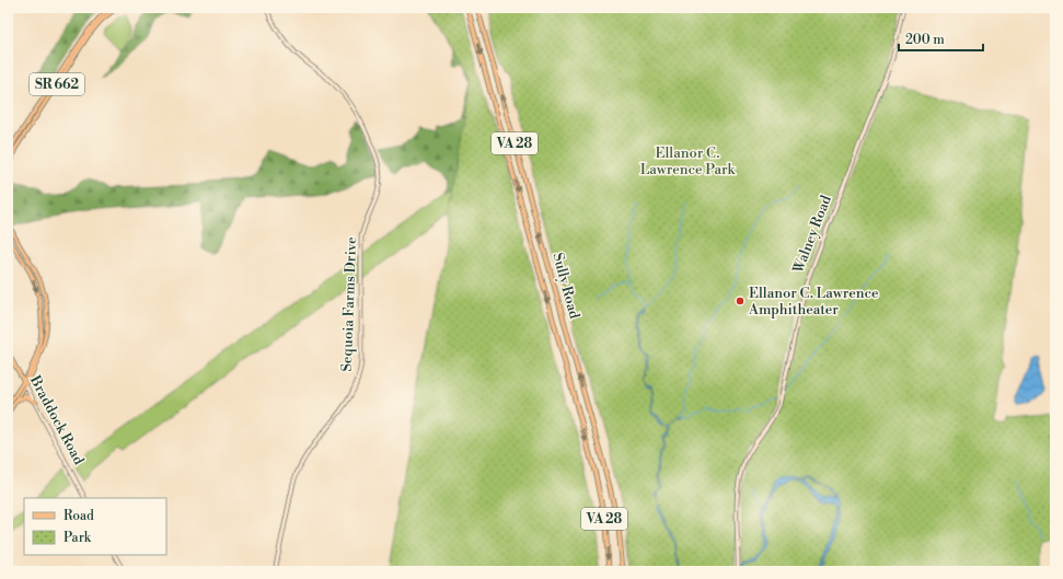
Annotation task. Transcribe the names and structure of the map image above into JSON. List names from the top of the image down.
{
  "streets": {
    "highway": ["VA 28", "Sully Road"],
    "main road": [
      "SR 662",
      "Walney Road",
      "Sequoia Farms Drive",
      "Braddock Road"
    ]
  },
  "parks": ["Ellanor C. Lawrence Park"],
  "places": ["Ellanor C. Lawrence Amphitheater"],
  "legend": ["Road", "Park"],
  "scale_bar": "200 m"
}
